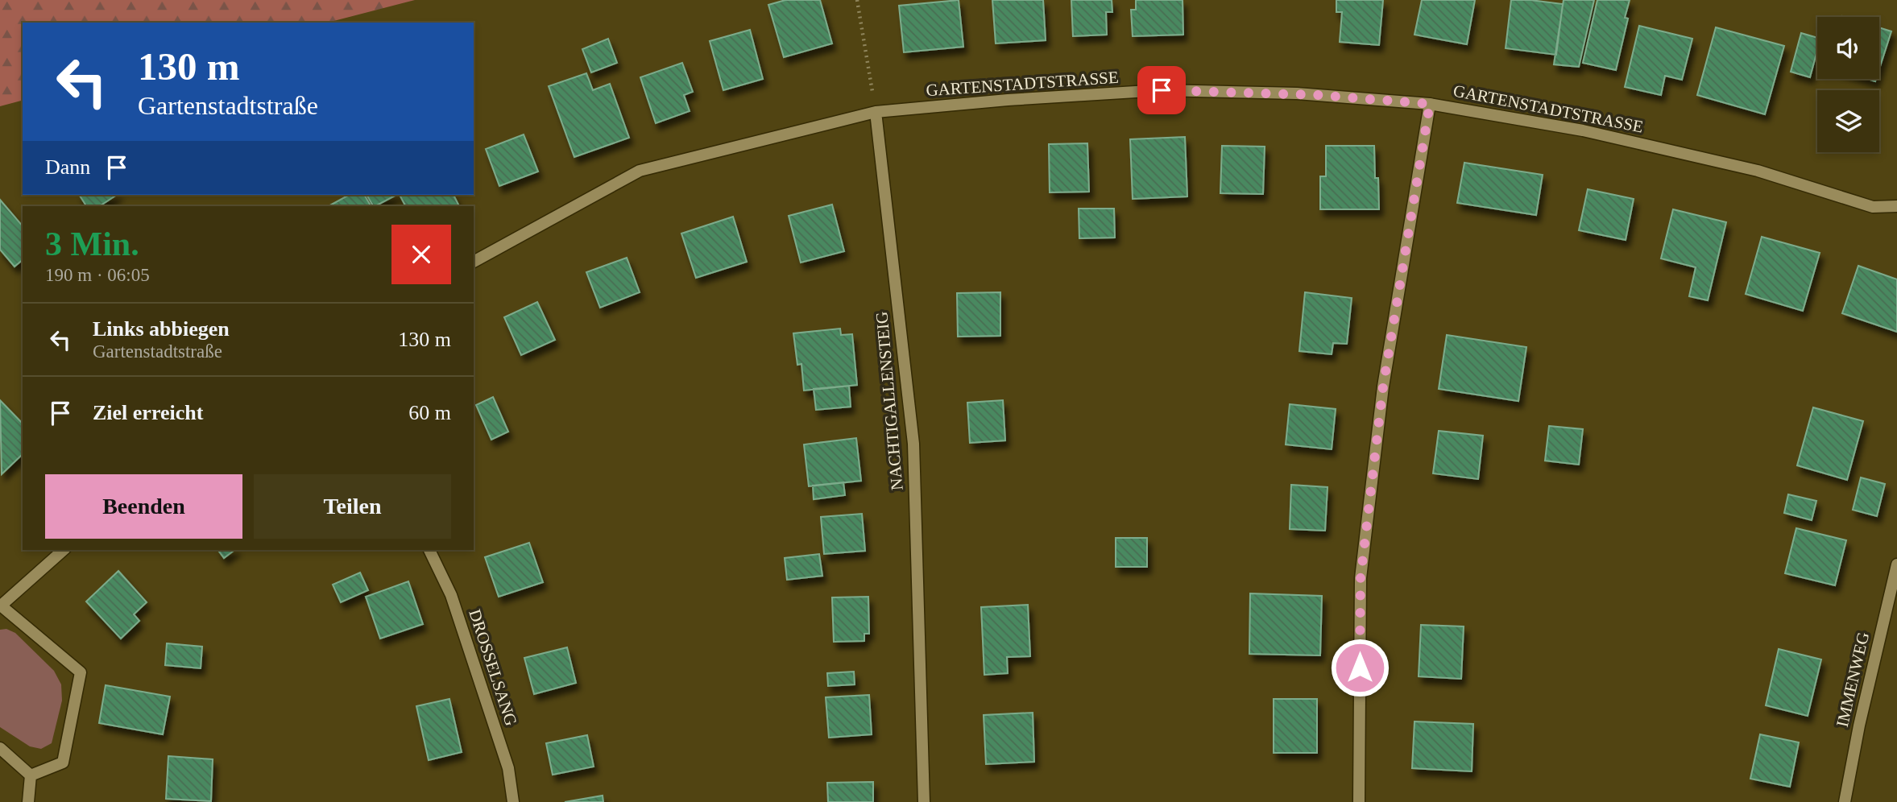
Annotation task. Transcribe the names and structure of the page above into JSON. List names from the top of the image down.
{
  "streets": {
    "street": [
      "GARTENSTADTSTRASSE",
      "NACHTIGALLENSTEIG",
      "DROSSELSANG",
      "IMMENWEG"
    ]
  },
  "crossings": [
    ["GARTENSTADTSTRASSE", "NACHTIGALLENSTEIG"]
  ],
  "page": {
    "turn": ["130 m", "Gartenstadtstraße"],
    "then": "Dann",
    "heading": ["3 Min.", "190 m · 06:05"],
    "list": [
      {
        "name": "Links abbiegen",
        "note": "Gartenstadtstraße",
        "value": "130 m"
      },
      {
        "name": "Ziel erreicht",
        "value": "60 m"
      }
    ],
    "buttons": ["Beenden", "Teilen"]
  }
}
